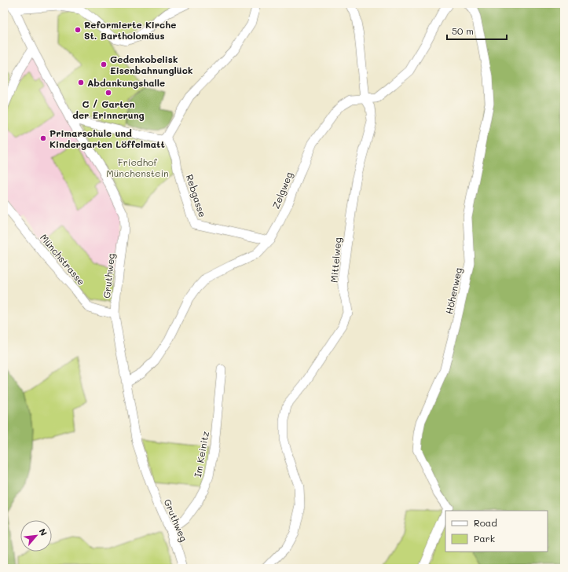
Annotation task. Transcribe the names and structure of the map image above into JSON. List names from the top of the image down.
{
  "streets": {
    "street": [
      "Zelgweg",
      "Rebgasse",
      "Münchstrasse",
      "Mittelweg",
      "Gruthweg",
      "Höhenweg",
      "Im Keinitz"
    ]
  },
  "crossings": [
    ["Zelgweg", "Rebgasse"],
    ["Zelgweg", "Mittelweg"],
    ["Zelgweg", "Gruthweg"],
    ["Münchstrasse", "Gruthweg"],
    ["Gruthweg", "Im Keinitz"]
  ],
  "parks": ["Friedhof Münchenstein"],
  "places": [
    "Reformierte Kirche St. Bartholomäus",
    "Gedenkobelisk Eisenbahnunglück",
    "Abdankungshalle",
    "C / Garten der Erinnerung",
    "Primarschule und Kindergarten Löffelmatt"
  ],
  "legend": ["Road", "Park"],
  "scale_bar": "50 m",
  "north": "top right"
}
